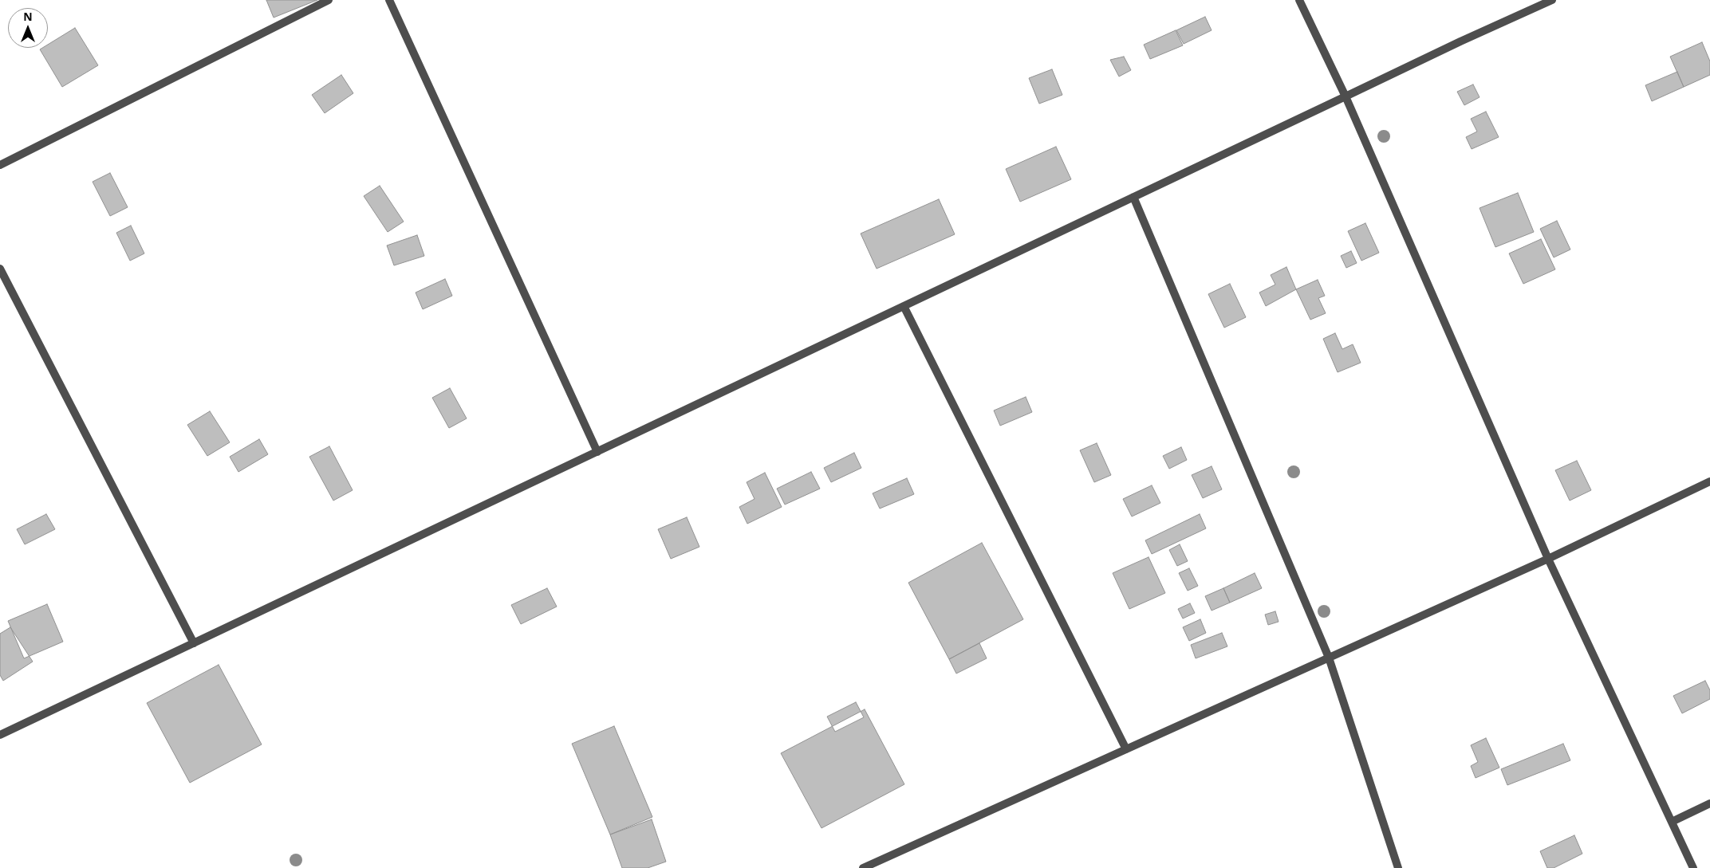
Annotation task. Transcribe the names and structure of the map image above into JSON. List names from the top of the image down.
{
  "north": "top"
}
